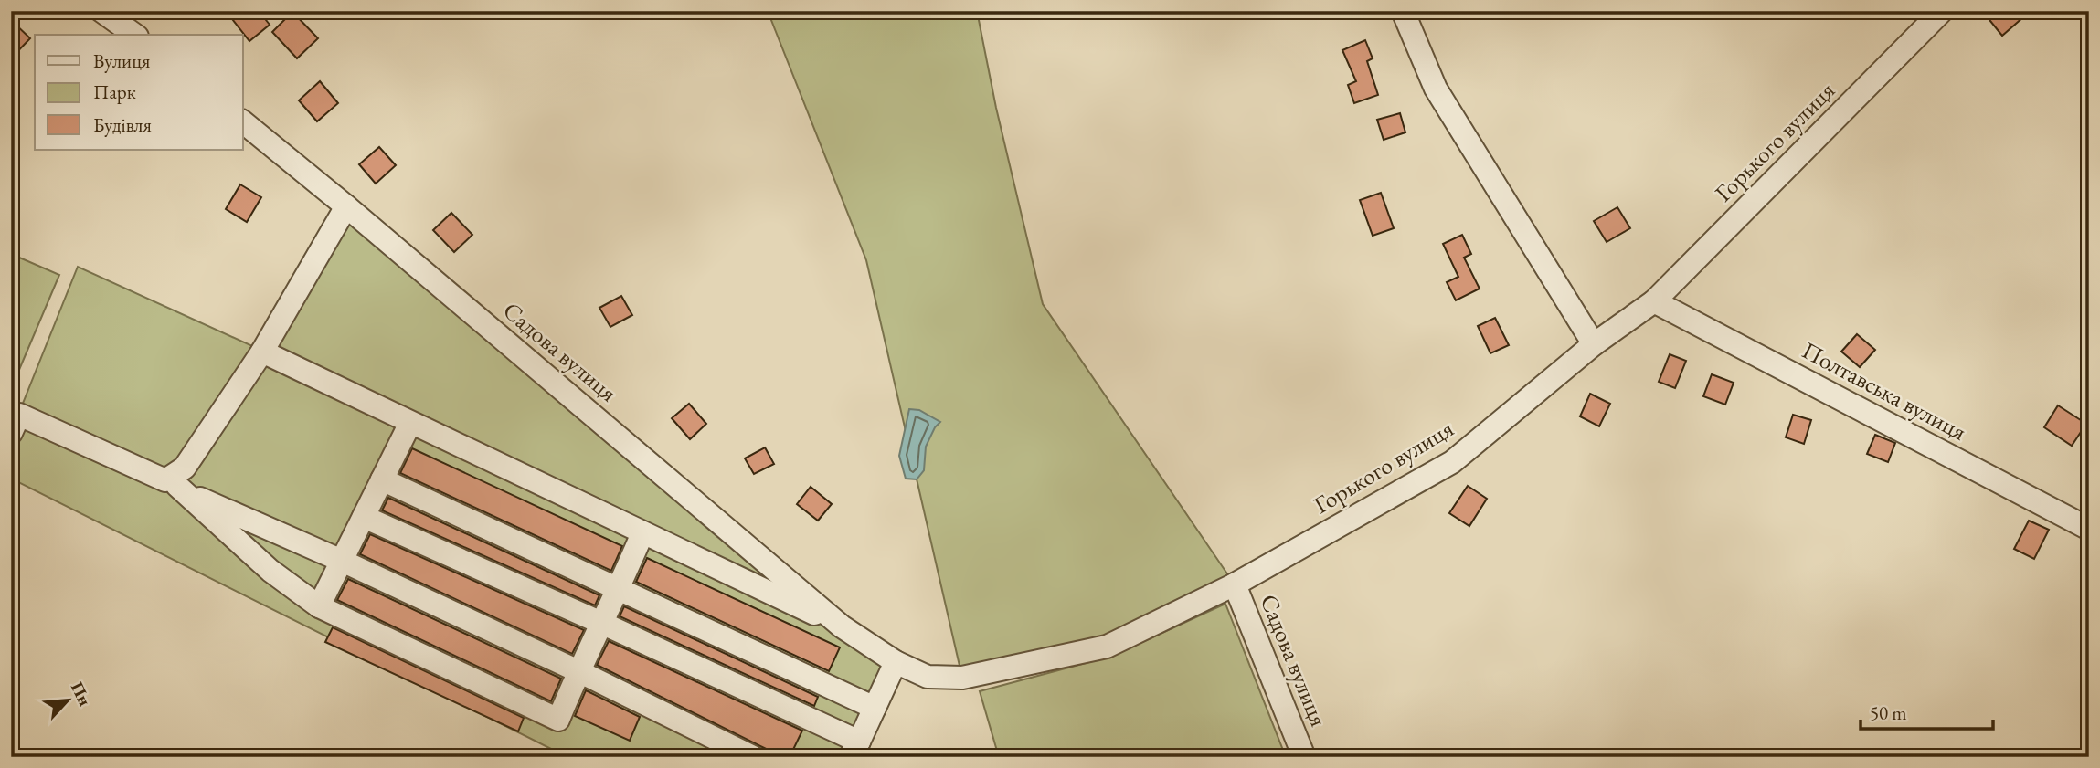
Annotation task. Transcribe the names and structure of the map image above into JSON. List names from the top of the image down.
{
  "streets": {
    "street": ["Горького вулиця", "Садова вулиця", "Полтавська вулиця"]
  },
  "crossings": [
    ["Горького вулиця", "Садова вулиця"],
    ["Горького вулиця", "Полтавська вулиця"]
  ],
  "legend": ["Вулиця", "Парк", "Будівля"],
  "scale_bar": "50 m",
  "north": "top right"
}
